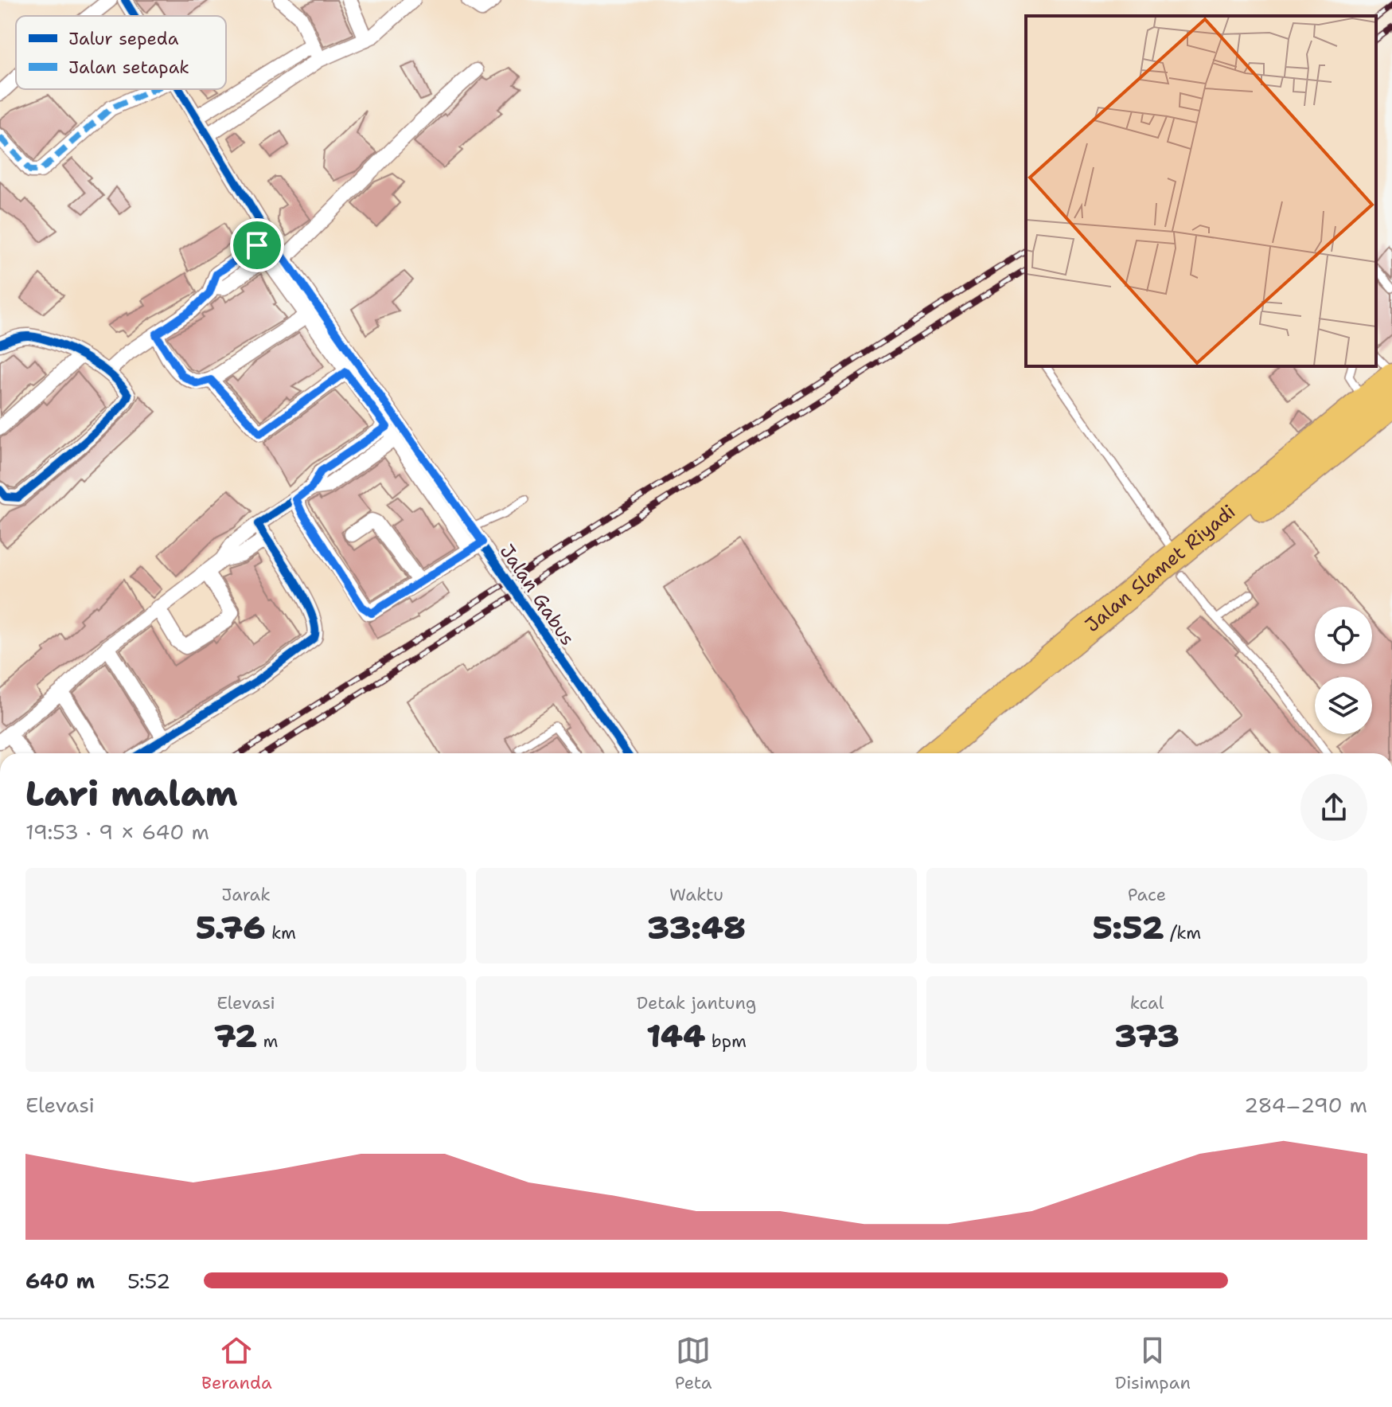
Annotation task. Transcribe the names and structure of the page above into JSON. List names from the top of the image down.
{
  "streets": {
    "highway": ["Jalan Slamet Riyadi"],
    "street": ["Jalan Gabus"]
  },
  "legend": ["Jalur sepeda", "Jalan setapak"],
  "page": {
    "heading": ["Lari malam", "19:53 · 9 × 640 m"],
    "stats": [
      ["Jarak", "5.76 km"],
      ["Waktu", "33:48"],
      ["Pace", "5:52 /km"],
      ["Elevasi", "72 m"],
      ["Detak jantung", "144 bpm"],
      ["kcal", "373"]
    ],
    "chart": ["Elevasi", "284–290 m"],
    "list": [
      {
        "name": "640 m",
        "note": "5:52"
      }
    ],
    "tabs": ["Beranda", "Peta", "Disimpan"]
  }
}
